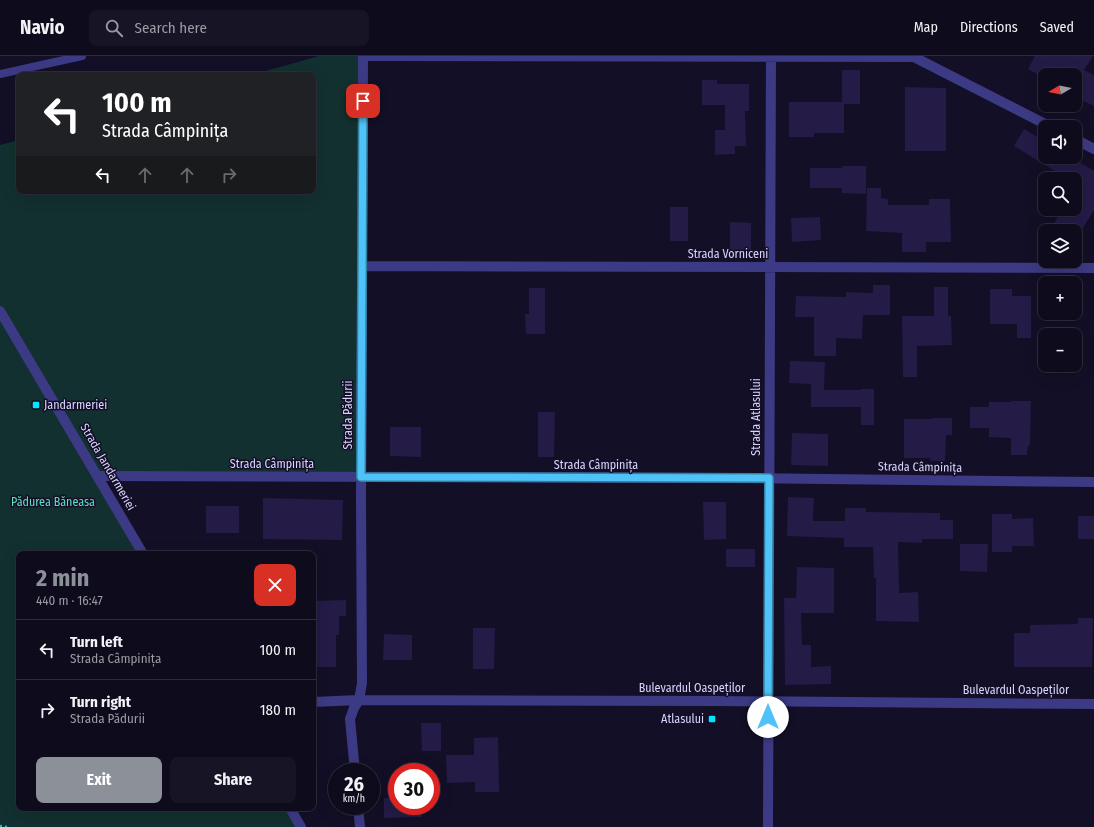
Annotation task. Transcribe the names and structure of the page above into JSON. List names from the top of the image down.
{
  "streets": {
    "street": [
      "Strada Vorniceni",
      "Strada Pădurii",
      "Strada Atlasului",
      "Strada Câmpinița",
      "Strada Jandarmeriei",
      "Bulevardul Oaspeților"
    ]
  },
  "crossings": [
    ["Strada Vorniceni", "Strada Pădurii"],
    ["Strada Vorniceni", "Strada Atlasului"],
    ["Strada Pădurii", "Strada Câmpinița"],
    ["Strada Pădurii", "Bulevardul Oaspeților"],
    ["Strada Atlasului", "Strada Câmpinița"],
    ["Strada Atlasului", "Bulevardul Oaspeților"],
    ["Strada Câmpinița", "Strada Jandarmeriei"]
  ],
  "parks": ["Pădurea Băneasa"],
  "places": {
    "transit": ["Jandarmeriei", "Atlasului"]
  },
  "north": "left",
  "page": {
    "header": "Navio",
    "search": "Search here",
    "nav": ["Map", "Directions", "Saved"],
    "map_buttons": ["+", "−"],
    "turn": ["100 m", "Strada Câmpinița"],
    "heading": ["2 min", "440 m · 16:47"],
    "list": [
      {
        "name": "Turn left",
        "note": "Strada Câmpinița",
        "value": "100 m"
      },
      {
        "name": "Turn right",
        "note": "Strada Pădurii",
        "value": "180 m"
      }
    ],
    "buttons": ["Exit", "Share"],
    "speed": "26 km/h",
    "limit": "30"
  }
}
